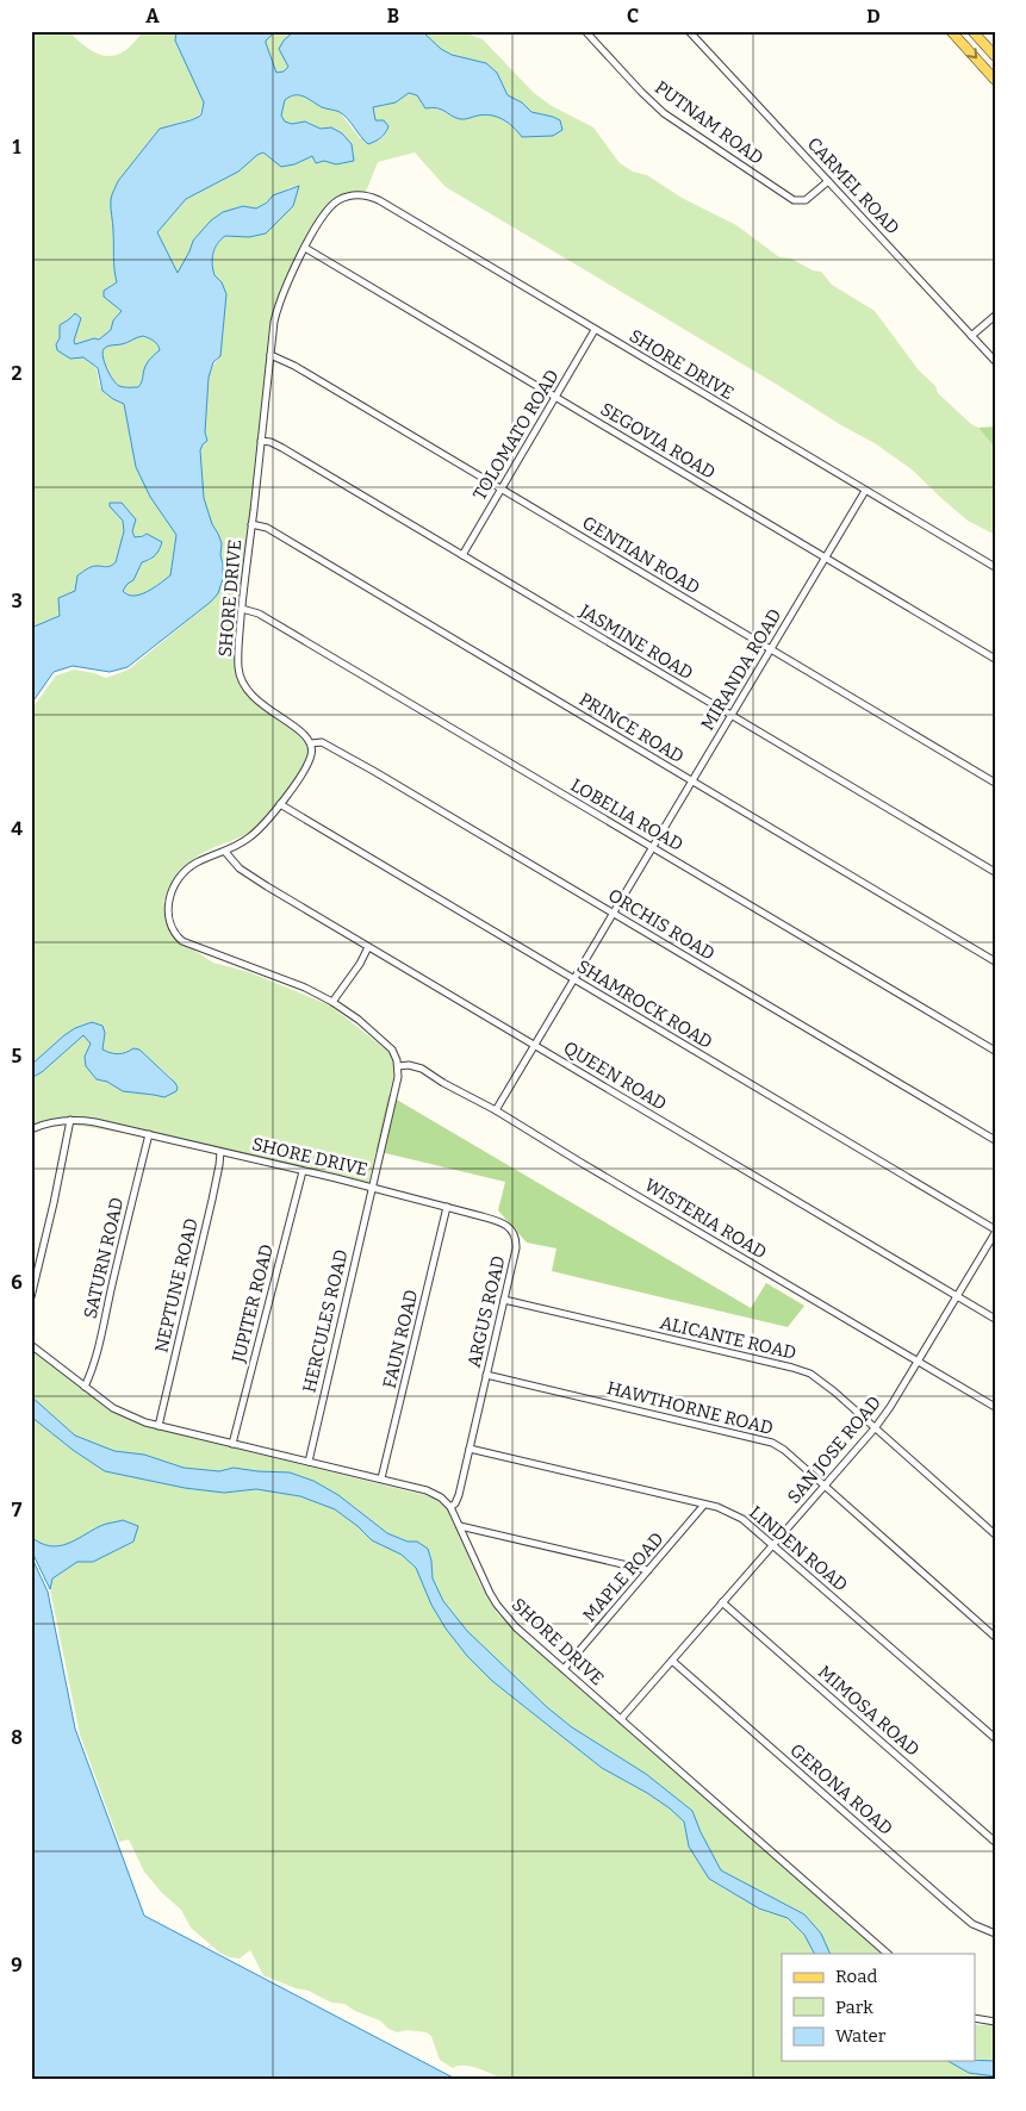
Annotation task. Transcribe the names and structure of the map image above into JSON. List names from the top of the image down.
{
  "streets": {
    "street": [
      "PUTNAM ROAD",
      "CARMEL ROAD",
      "SHORE DRIVE",
      "TOLOMATO ROAD",
      "SEGOVIA ROAD",
      "GENTIAN ROAD",
      "JASMINE ROAD",
      "MIRANDA ROAD",
      "PRINCE ROAD",
      "LOBELIA ROAD",
      "ORCHIS ROAD",
      "SHAMROCK ROAD",
      "QUEEN ROAD",
      "WISTERIA ROAD",
      "SATURN ROAD",
      "NEPTUNE ROAD",
      "JUPITER ROAD",
      "ARGUS ROAD",
      "HERCULES ROAD",
      "ALICANTE ROAD",
      "FAUN ROAD",
      "HAWTHORNE ROAD",
      "SAN JOSE ROAD",
      "LINDEN ROAD",
      "MAPLE ROAD",
      "MIMOSA ROAD",
      "GERONA ROAD"
    ]
  },
  "crossings": [
    ["PUTNAM ROAD", "CARMEL ROAD"],
    ["SHORE DRIVE", "TOLOMATO ROAD"],
    ["SHORE DRIVE", "SEGOVIA ROAD"],
    ["SHORE DRIVE", "GENTIAN ROAD"],
    ["SHORE DRIVE", "JASMINE ROAD"],
    ["SHORE DRIVE", "MIRANDA ROAD"],
    ["SHORE DRIVE", "PRINCE ROAD"],
    ["SHORE DRIVE", "LOBELIA ROAD"],
    ["SHORE DRIVE", "ORCHIS ROAD"],
    ["SHORE DRIVE", "WISTERIA ROAD"],
    ["SHORE DRIVE", "SATURN ROAD"],
    ["SHORE DRIVE", "NEPTUNE ROAD"],
    ["SHORE DRIVE", "JUPITER ROAD"],
    ["SHORE DRIVE", "ARGUS ROAD"],
    ["SHORE DRIVE", "HERCULES ROAD"],
    ["SHORE DRIVE", "FAUN ROAD"],
    ["SHORE DRIVE", "SAN JOSE ROAD"],
    ["SHORE DRIVE", "MAPLE ROAD"],
    ["TOLOMATO ROAD", "SEGOVIA ROAD"],
    ["TOLOMATO ROAD", "GENTIAN ROAD"],
    ["TOLOMATO ROAD", "JASMINE ROAD"],
    ["SEGOVIA ROAD", "MIRANDA ROAD"],
    ["GENTIAN ROAD", "MIRANDA ROAD"],
    ["JASMINE ROAD", "MIRANDA ROAD"],
    ["MIRANDA ROAD", "PRINCE ROAD"],
    ["MIRANDA ROAD", "LOBELIA ROAD"],
    ["MIRANDA ROAD", "ORCHIS ROAD"],
    ["MIRANDA ROAD", "SHAMROCK ROAD"],
    ["MIRANDA ROAD", "QUEEN ROAD"],
    ["MIRANDA ROAD", "WISTERIA ROAD"],
    ["SHAMROCK ROAD", "SAN JOSE ROAD"],
    ["QUEEN ROAD", "SAN JOSE ROAD"],
    ["WISTERIA ROAD", "SAN JOSE ROAD"],
    ["ARGUS ROAD", "HERCULES ROAD"],
    ["ARGUS ROAD", "ALICANTE ROAD"],
    ["ARGUS ROAD", "FAUN ROAD"],
    ["ARGUS ROAD", "HAWTHORNE ROAD"],
    ["ARGUS ROAD", "LINDEN ROAD"],
    ["ALICANTE ROAD", "SAN JOSE ROAD"],
    ["HAWTHORNE ROAD", "SAN JOSE ROAD"],
    ["SAN JOSE ROAD", "LINDEN ROAD"],
    ["SAN JOSE ROAD", "MIMOSA ROAD"],
    ["SAN JOSE ROAD", "GERONA ROAD"],
    ["LINDEN ROAD", "MAPLE ROAD"]
  ],
  "legend": ["Road", "Park", "Water"],
  "grid": {
    "columns": [
      "A",
      "B",
      "C",
      "D"
    ],
    "rows": [
      "1",
      "2",
      "3",
      "4",
      "5",
      "6",
      "7",
      "8",
      "9"
    ]
  }
}
